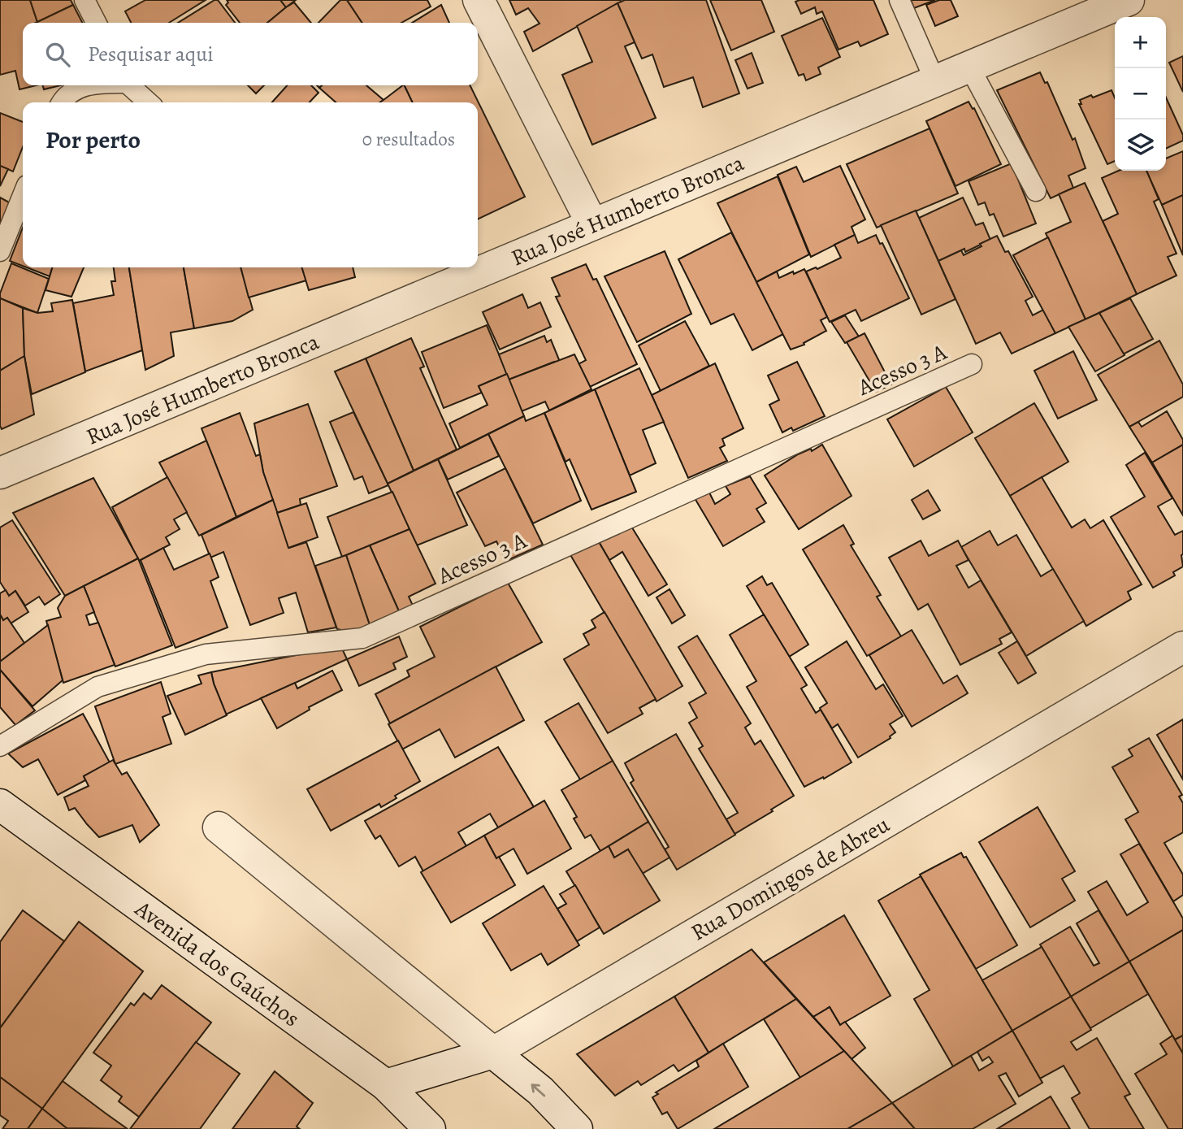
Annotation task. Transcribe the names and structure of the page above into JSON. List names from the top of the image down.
{
  "streets": {
    "street": ["Rua José Humberto Bronca", "Rua Domingos de Abreu", "Avenida dos Gaúchos"],
    "lane": ["Acesso 3 A"]
  },
  "crossings": [
    ["Rua Domingos de Abreu", "Avenida dos Gaúchos"]
  ],
  "page": {
    "map_buttons": ["+", "−"],
    "search": "Pesquisar aqui",
    "heading": ["Por perto", "0 resultados"]
  }
}
